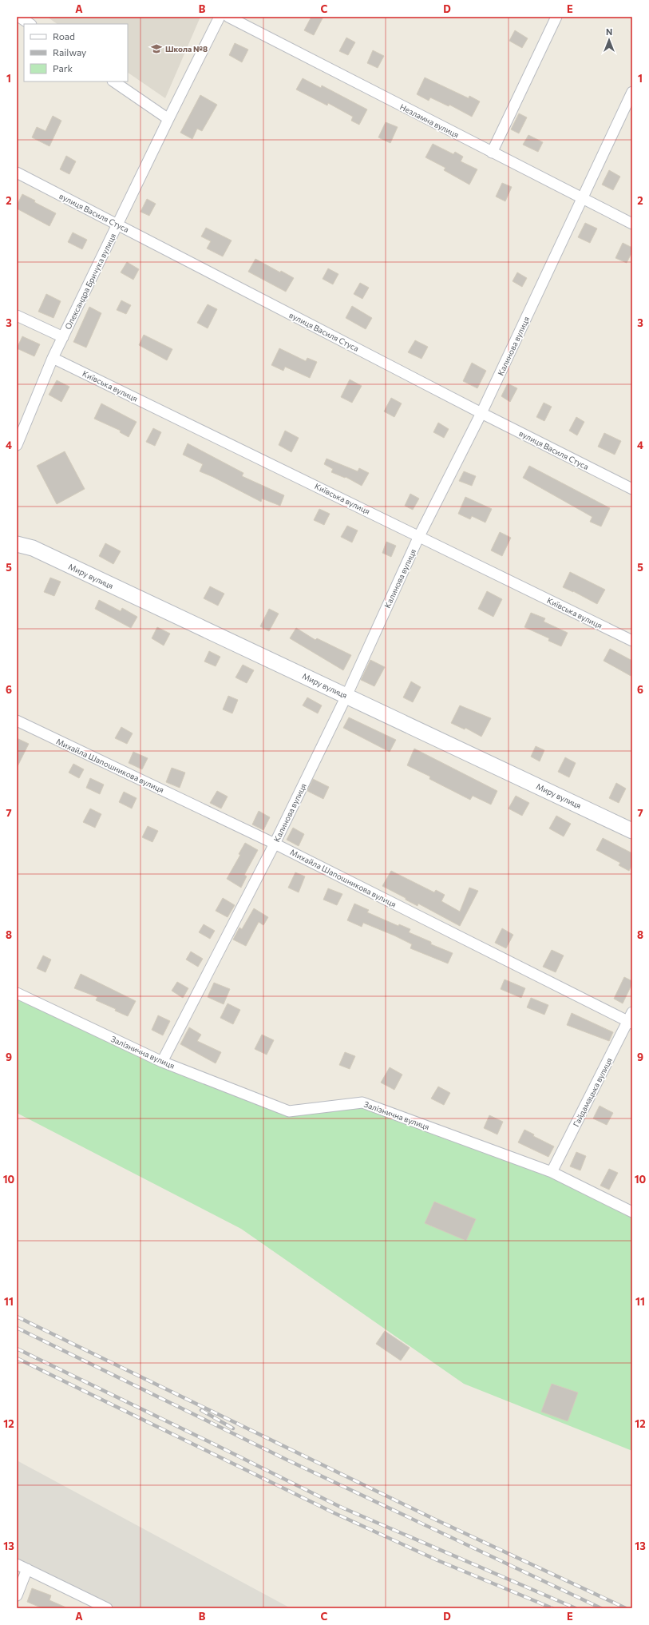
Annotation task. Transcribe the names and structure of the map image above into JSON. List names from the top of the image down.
{
  "streets": {
    "main road": ["Миру вулиця"],
    "street": [
      "Незламна вулиця",
      "вулиця Василя Стуса",
      "Олександра Бричука вулиця",
      "Калинова вулиця",
      "Київська вулиця",
      "Михайла Шапошникова вулиця",
      "Залізнична вулиця",
      "Гайдамацька вулиця"
    ]
  },
  "crossings": [
    ["Незламна вулиця", "Калинова вулиця"],
    ["вулиця Василя Стуса", "Олександра Бричука вулиця"],
    ["вулиця Василя Стуса", "Калинова вулиця"],
    ["Олександра Бричука вулиця", "Київська вулиця"],
    ["Калинова вулиця", "Київська вулиця"],
    ["Калинова вулиця", "Миру вулиця"],
    ["Калинова вулиця", "Михайла Шапошникова вулиця"],
    ["Калинова вулиця", "Залізнична вулиця"],
    ["Михайла Шапошникова вулиця", "Гайдамацька вулиця"],
    ["Залізнична вулиця", "Гайдамацька вулиця"]
  ],
  "places": {
    "school or university": ["Школа №8"]
  },
  "legend": ["Road", "Railway", "Park"],
  "north": "top",
  "grid": {
    "columns": [
      "A",
      "B",
      "C",
      "D",
      "E"
    ],
    "rows": [
      "1",
      "2",
      "3",
      "4",
      "5",
      "6",
      "7",
      "8",
      "9",
      "10",
      "11",
      "12",
      "13"
    ]
  }
}
